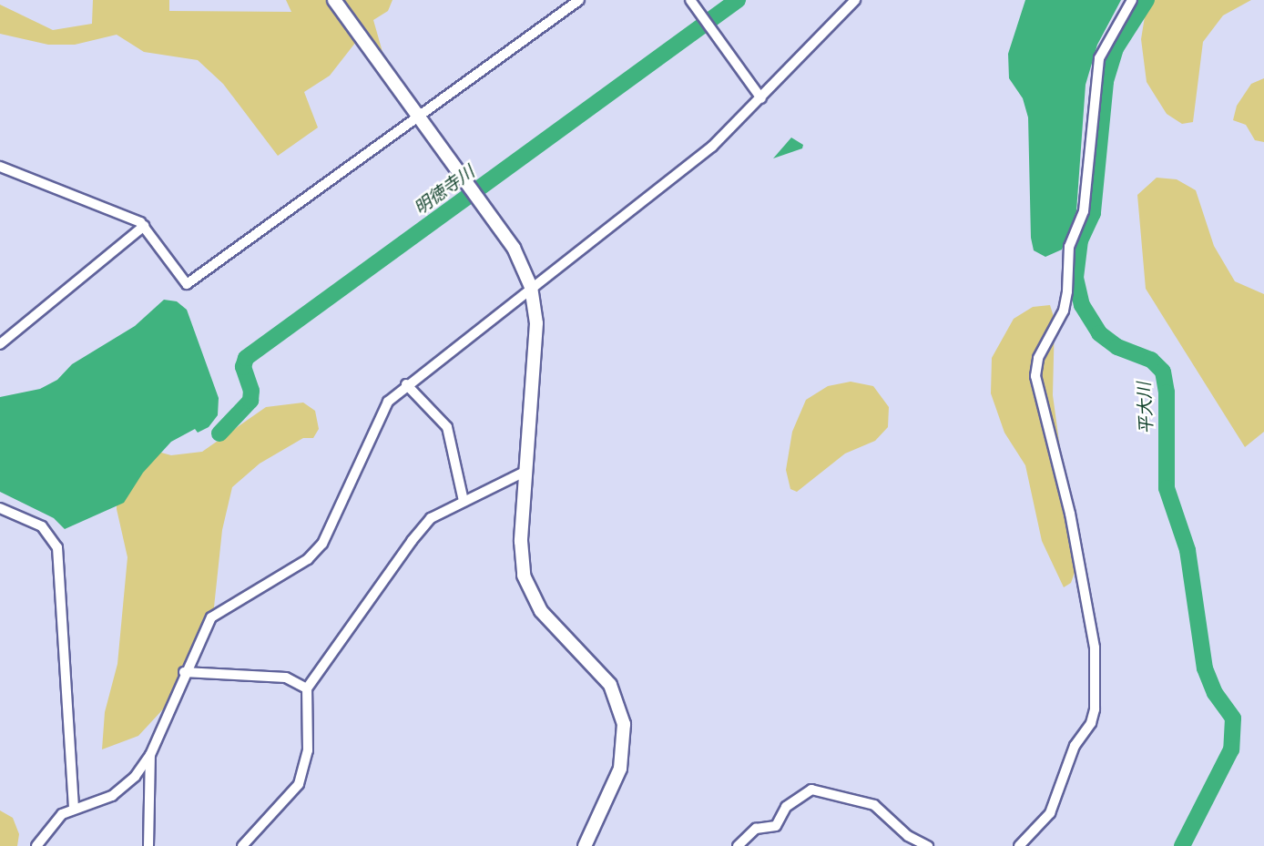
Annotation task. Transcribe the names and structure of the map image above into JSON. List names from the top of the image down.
{
  "water": ["明徳寺川", "平大川"]
}
